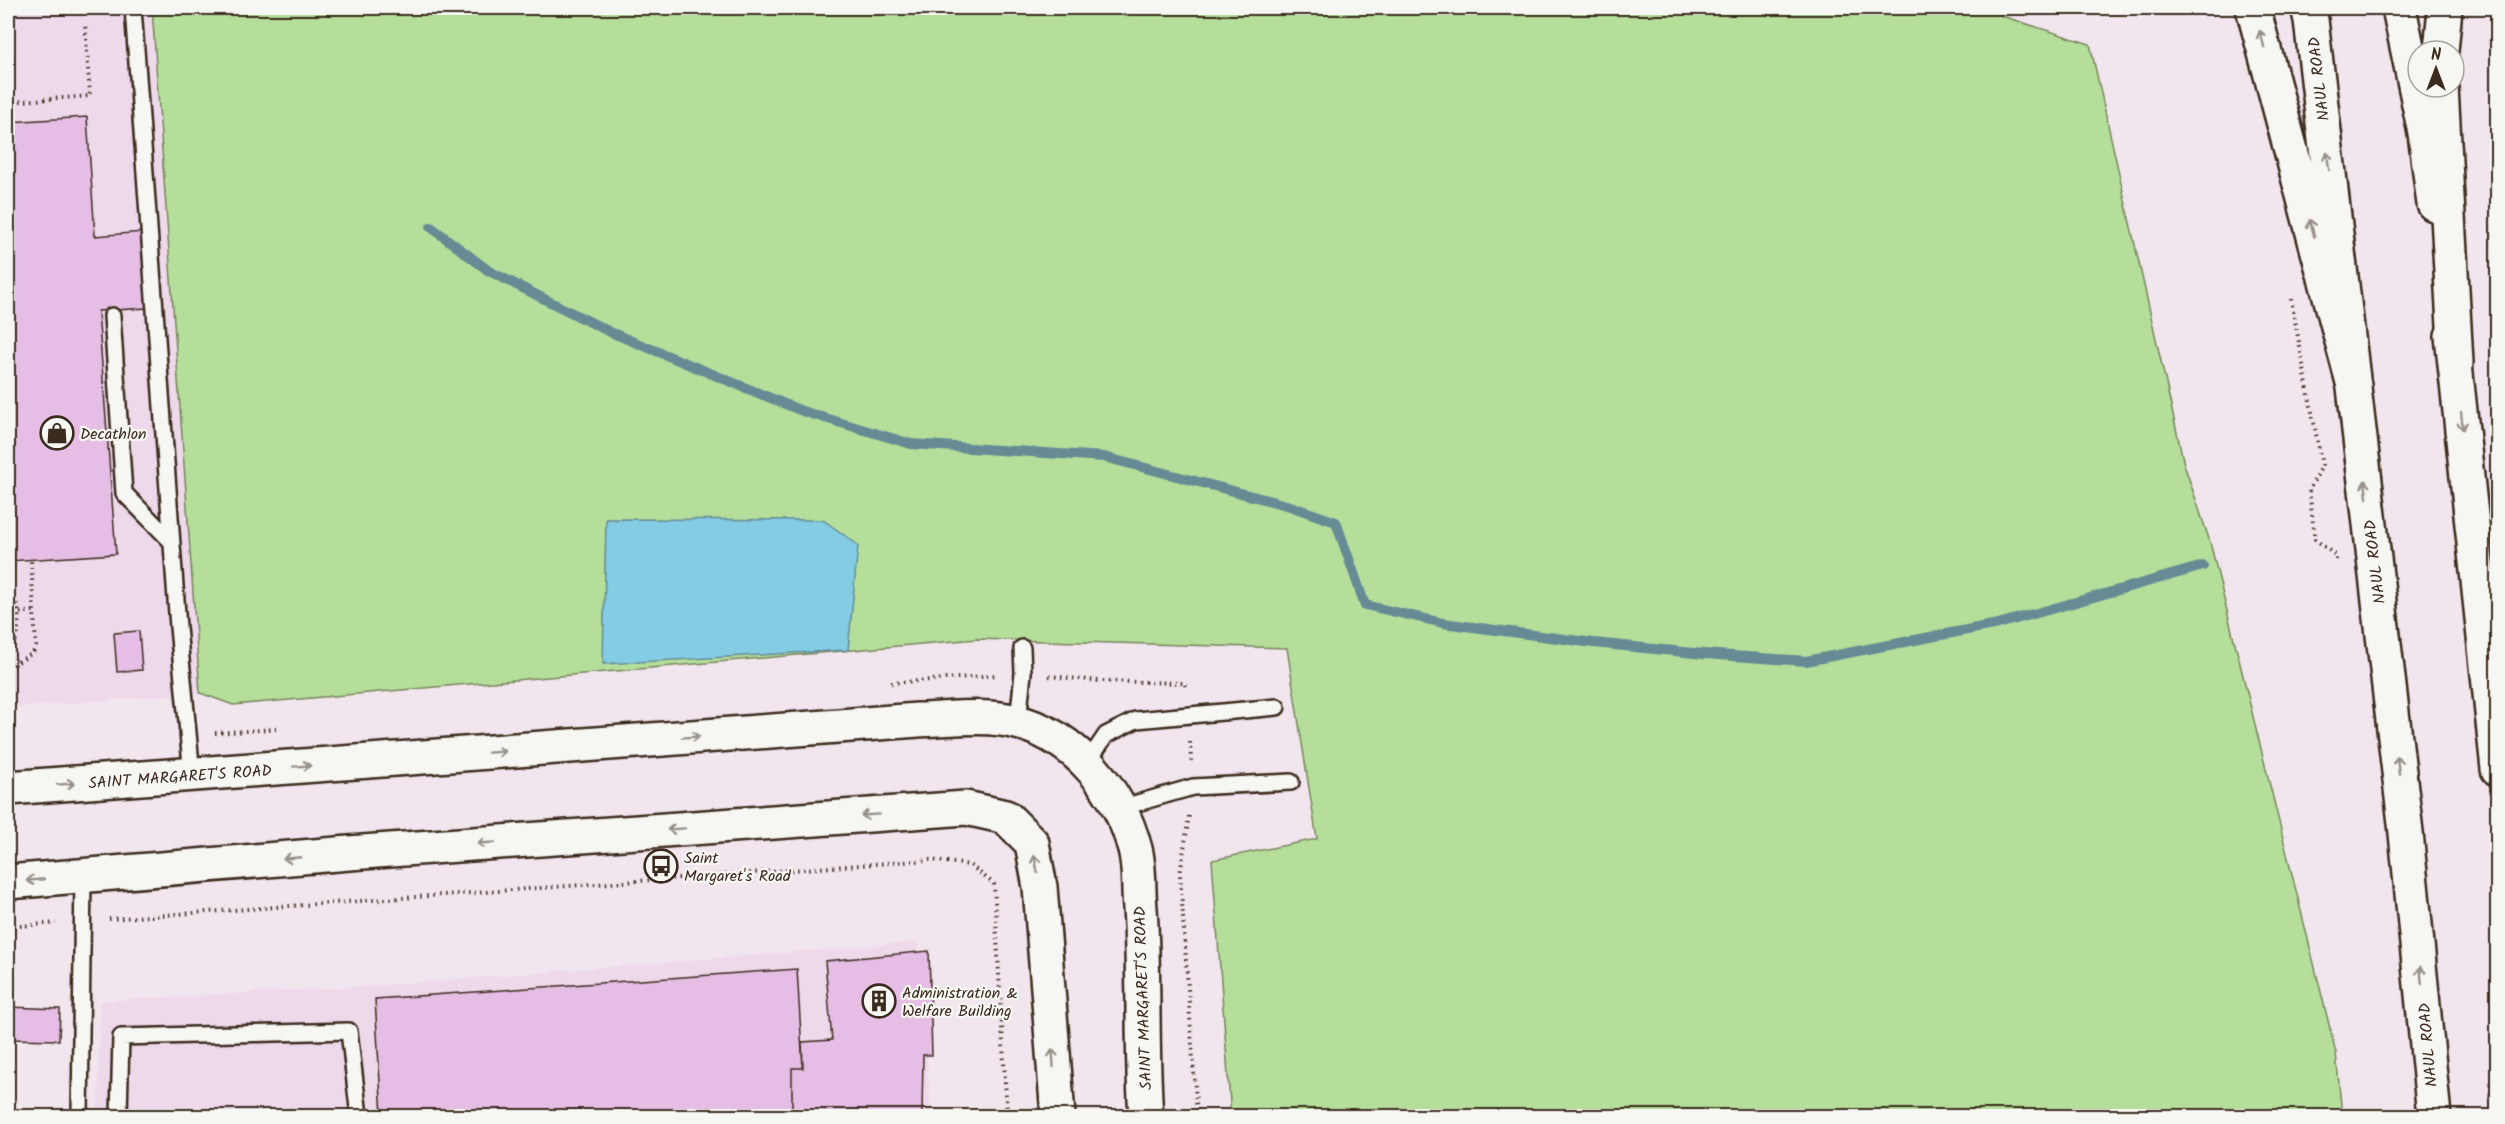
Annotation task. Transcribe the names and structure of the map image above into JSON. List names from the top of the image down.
{
  "streets": {
    "main road": ["NAUL ROAD", "SAINT MARGARET'S ROAD"]
  },
  "one_way": ["SAINT MARGARET'S ROAD"],
  "places": {
    "shop": ["Decathlon"],
    "bus stop": ["Saint Margaret's Road"],
    "building": ["Administration & Welfare Building"]
  },
  "north": "top"
}
